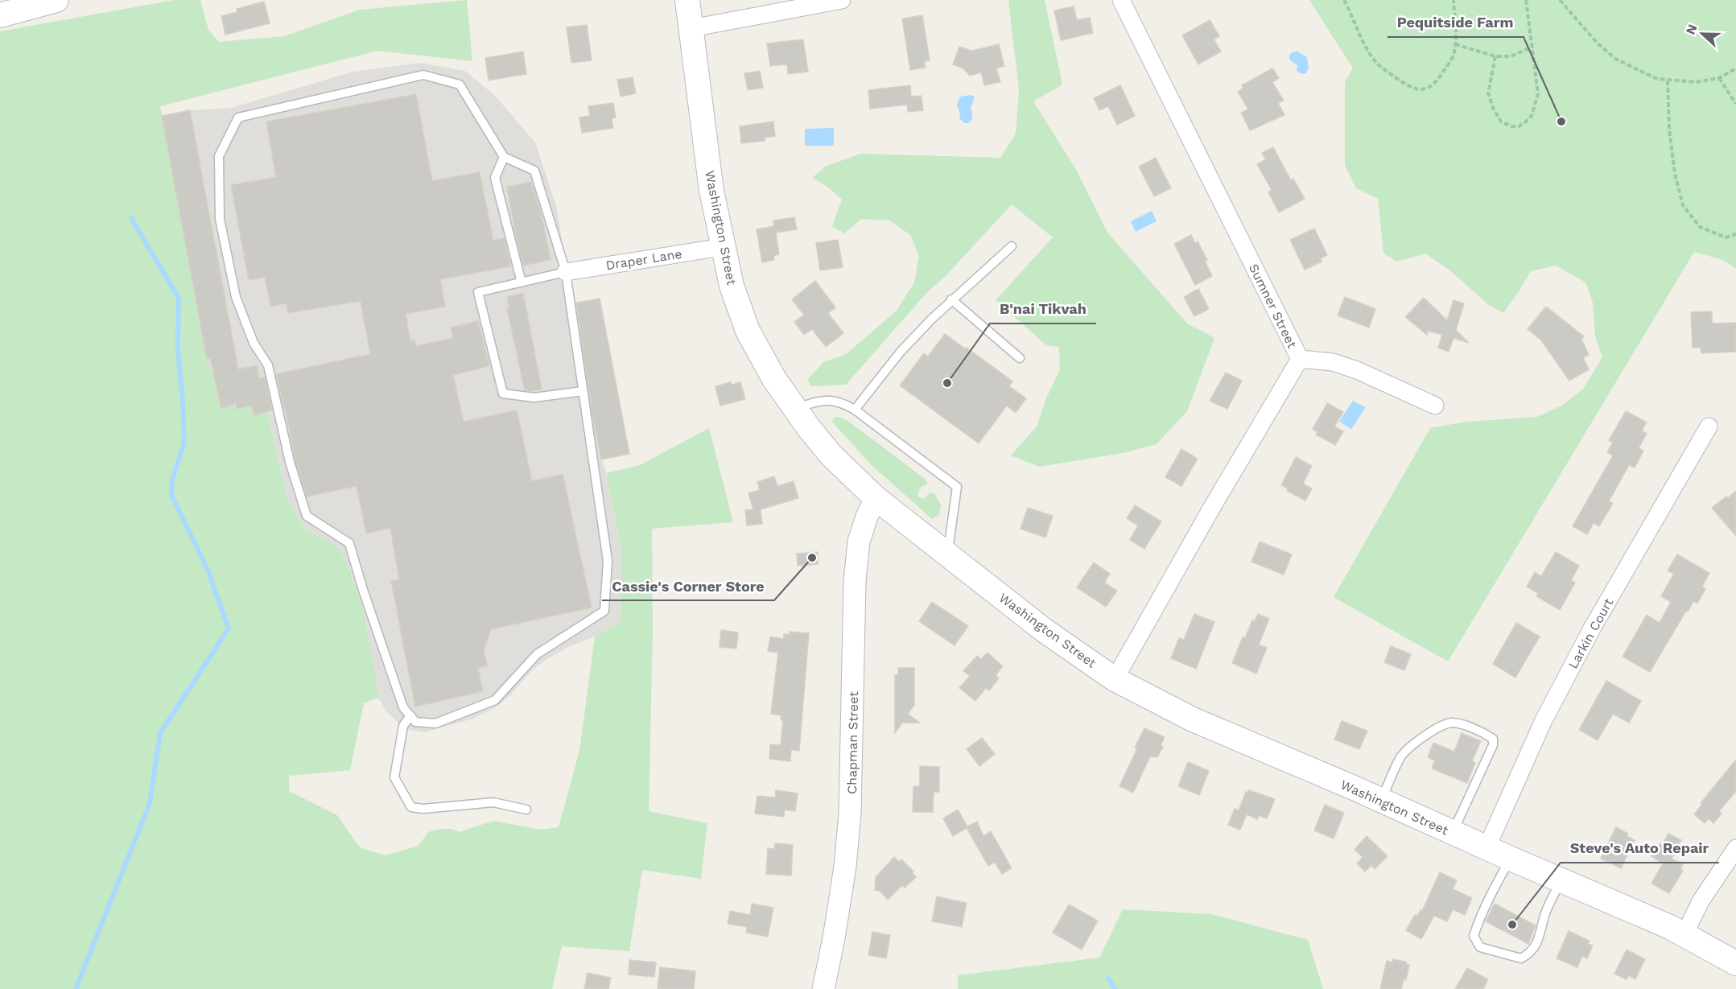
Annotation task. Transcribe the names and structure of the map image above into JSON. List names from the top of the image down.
{
  "streets": {
    "main road": ["Washington Street"],
    "street": [
      "Draper Lane",
      "Sumner Street",
      "Larkin Court",
      "Chapman Street"
    ]
  },
  "crossings": [
    ["Washington Street", "Draper Lane"],
    ["Washington Street", "Sumner Street"],
    ["Washington Street", "Larkin Court"],
    ["Washington Street", "Chapman Street"]
  ],
  "places": [
    "Pequitside Farm",
    "B'nai Tikvah",
    "Cassie's Corner Store",
    "Steve's Auto Repair"
  ],
  "north": "left"
}
